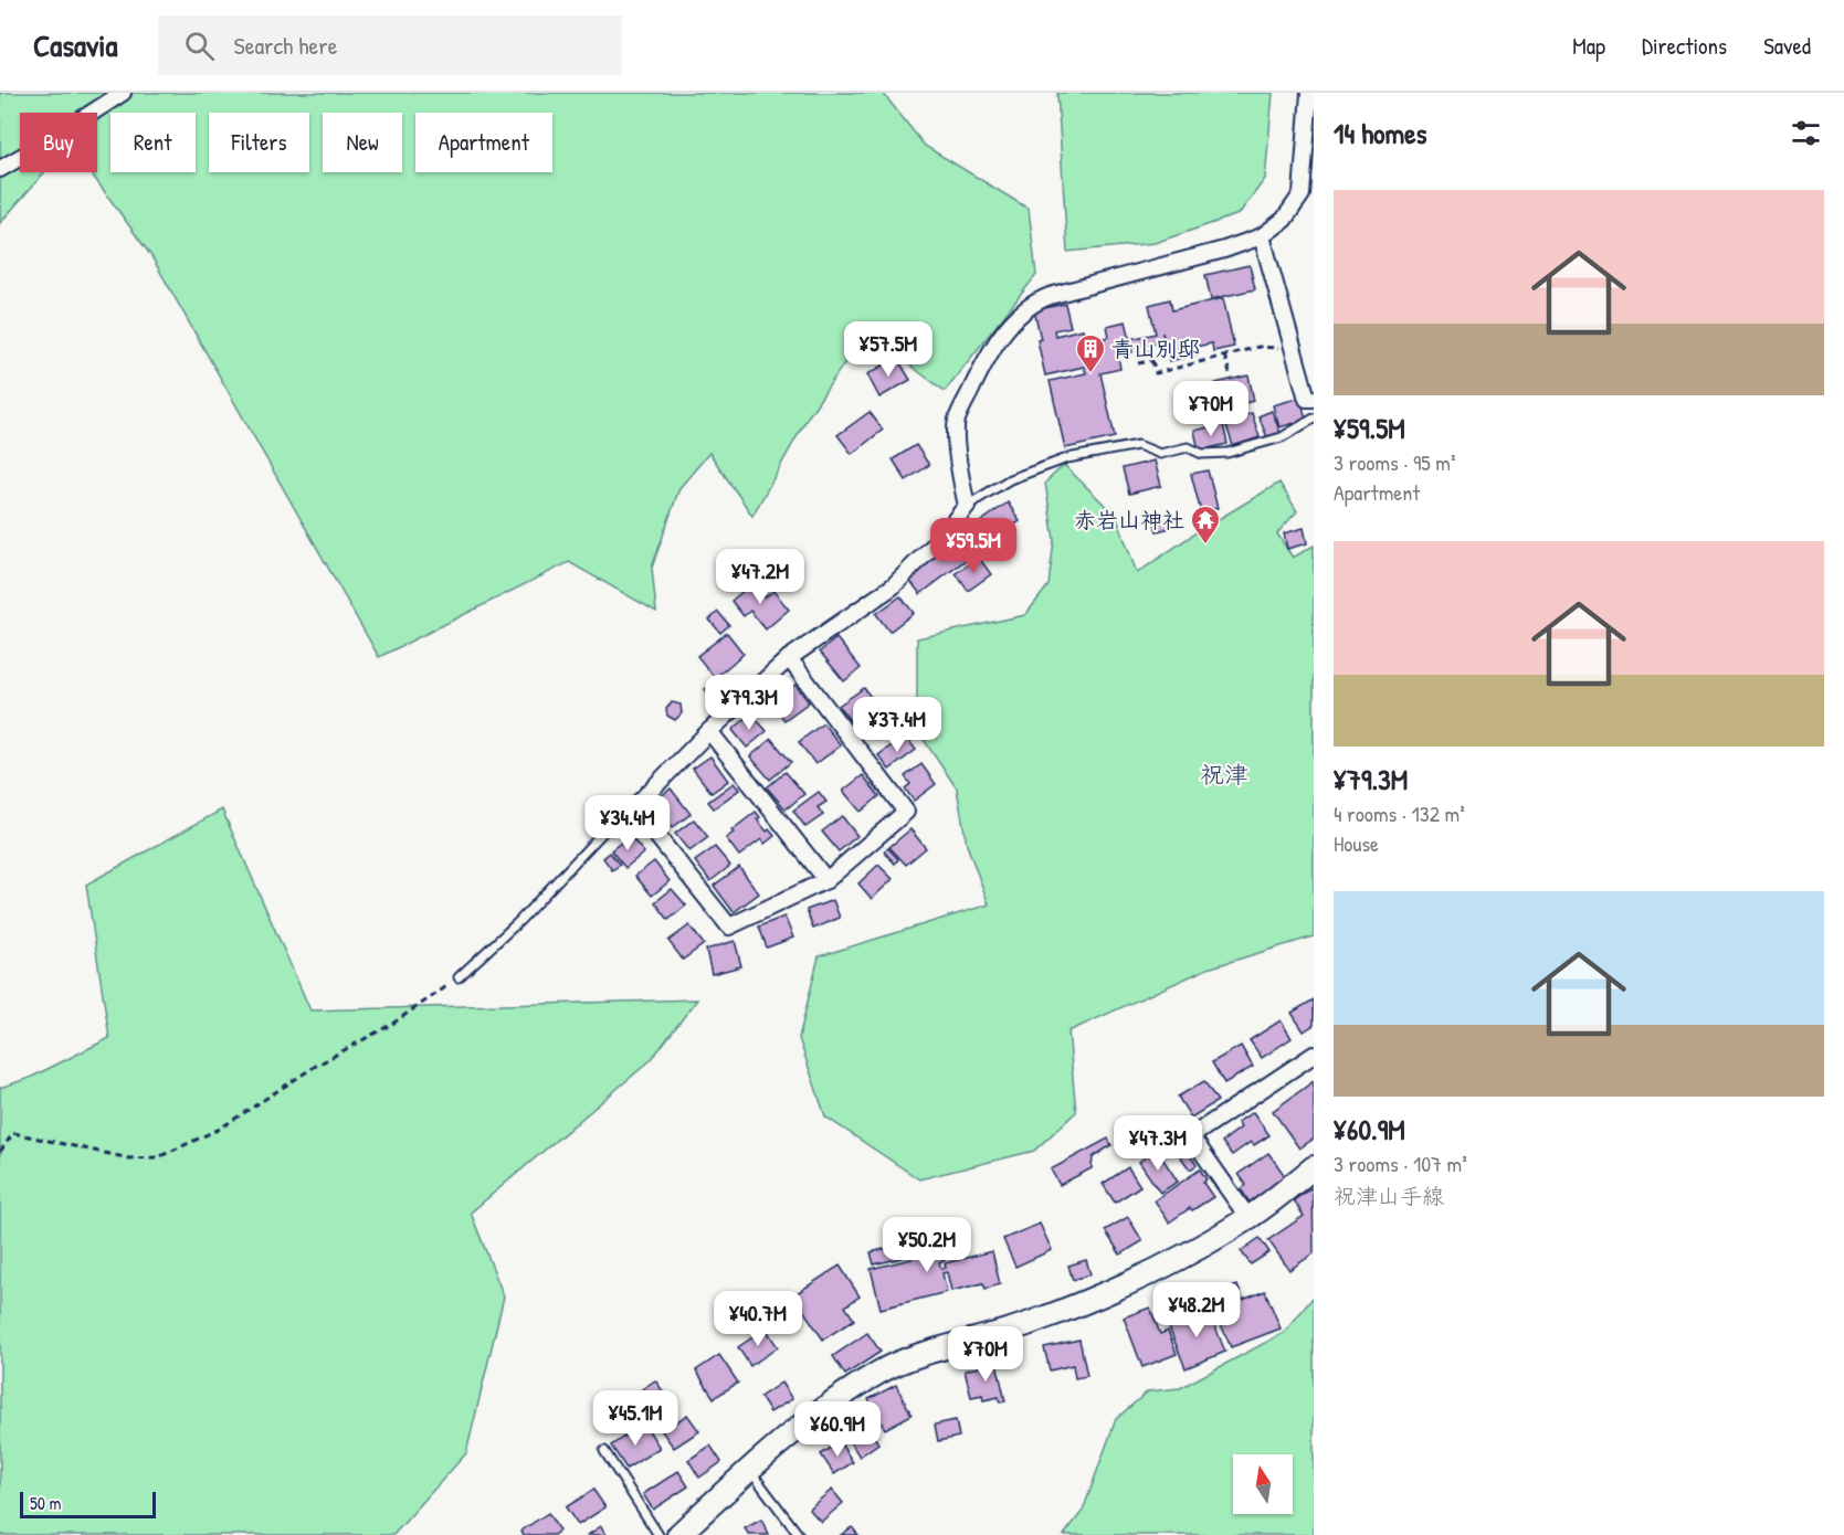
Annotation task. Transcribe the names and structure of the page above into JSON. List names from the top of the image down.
{
  "districts": ["祝津"],
  "places": {
    "building": ["青山別邸"],
    "temple": ["赤岩山神社"]
  },
  "scale_bar": "50 m",
  "north": "top",
  "page": {
    "header": "Casavia",
    "search": "Search here",
    "nav": ["Map", "Directions", "Saved"],
    "heading": "14 homes",
    "chip": [
      "Buy",
      "Rent",
      "Filters",
      "New",
      "Apartment"
    ],
    "list": [
      {
        "name": "¥59.5M",
        "note": "3 rooms · 95 m² · Apartment"
      },
      {
        "name": "¥79.3M",
        "note": "4 rooms · 132 m² · House"
      },
      {
        "name": "¥60.9M",
        "note": "3 rooms · 107 m² · 祝津山手線"
      }
    ],
    "price": [
      "¥57.5M",
      "¥70M",
      "¥59.5M",
      "¥47.2M",
      "¥79.3M",
      "¥37.4M",
      "¥34.4M",
      "¥47.3M",
      "¥50.2M",
      "¥48.2M",
      "¥40.7M",
      "¥70M",
      "¥45.1M",
      "¥60.9M"
    ],
    "scale": "50 m"
  }
}
